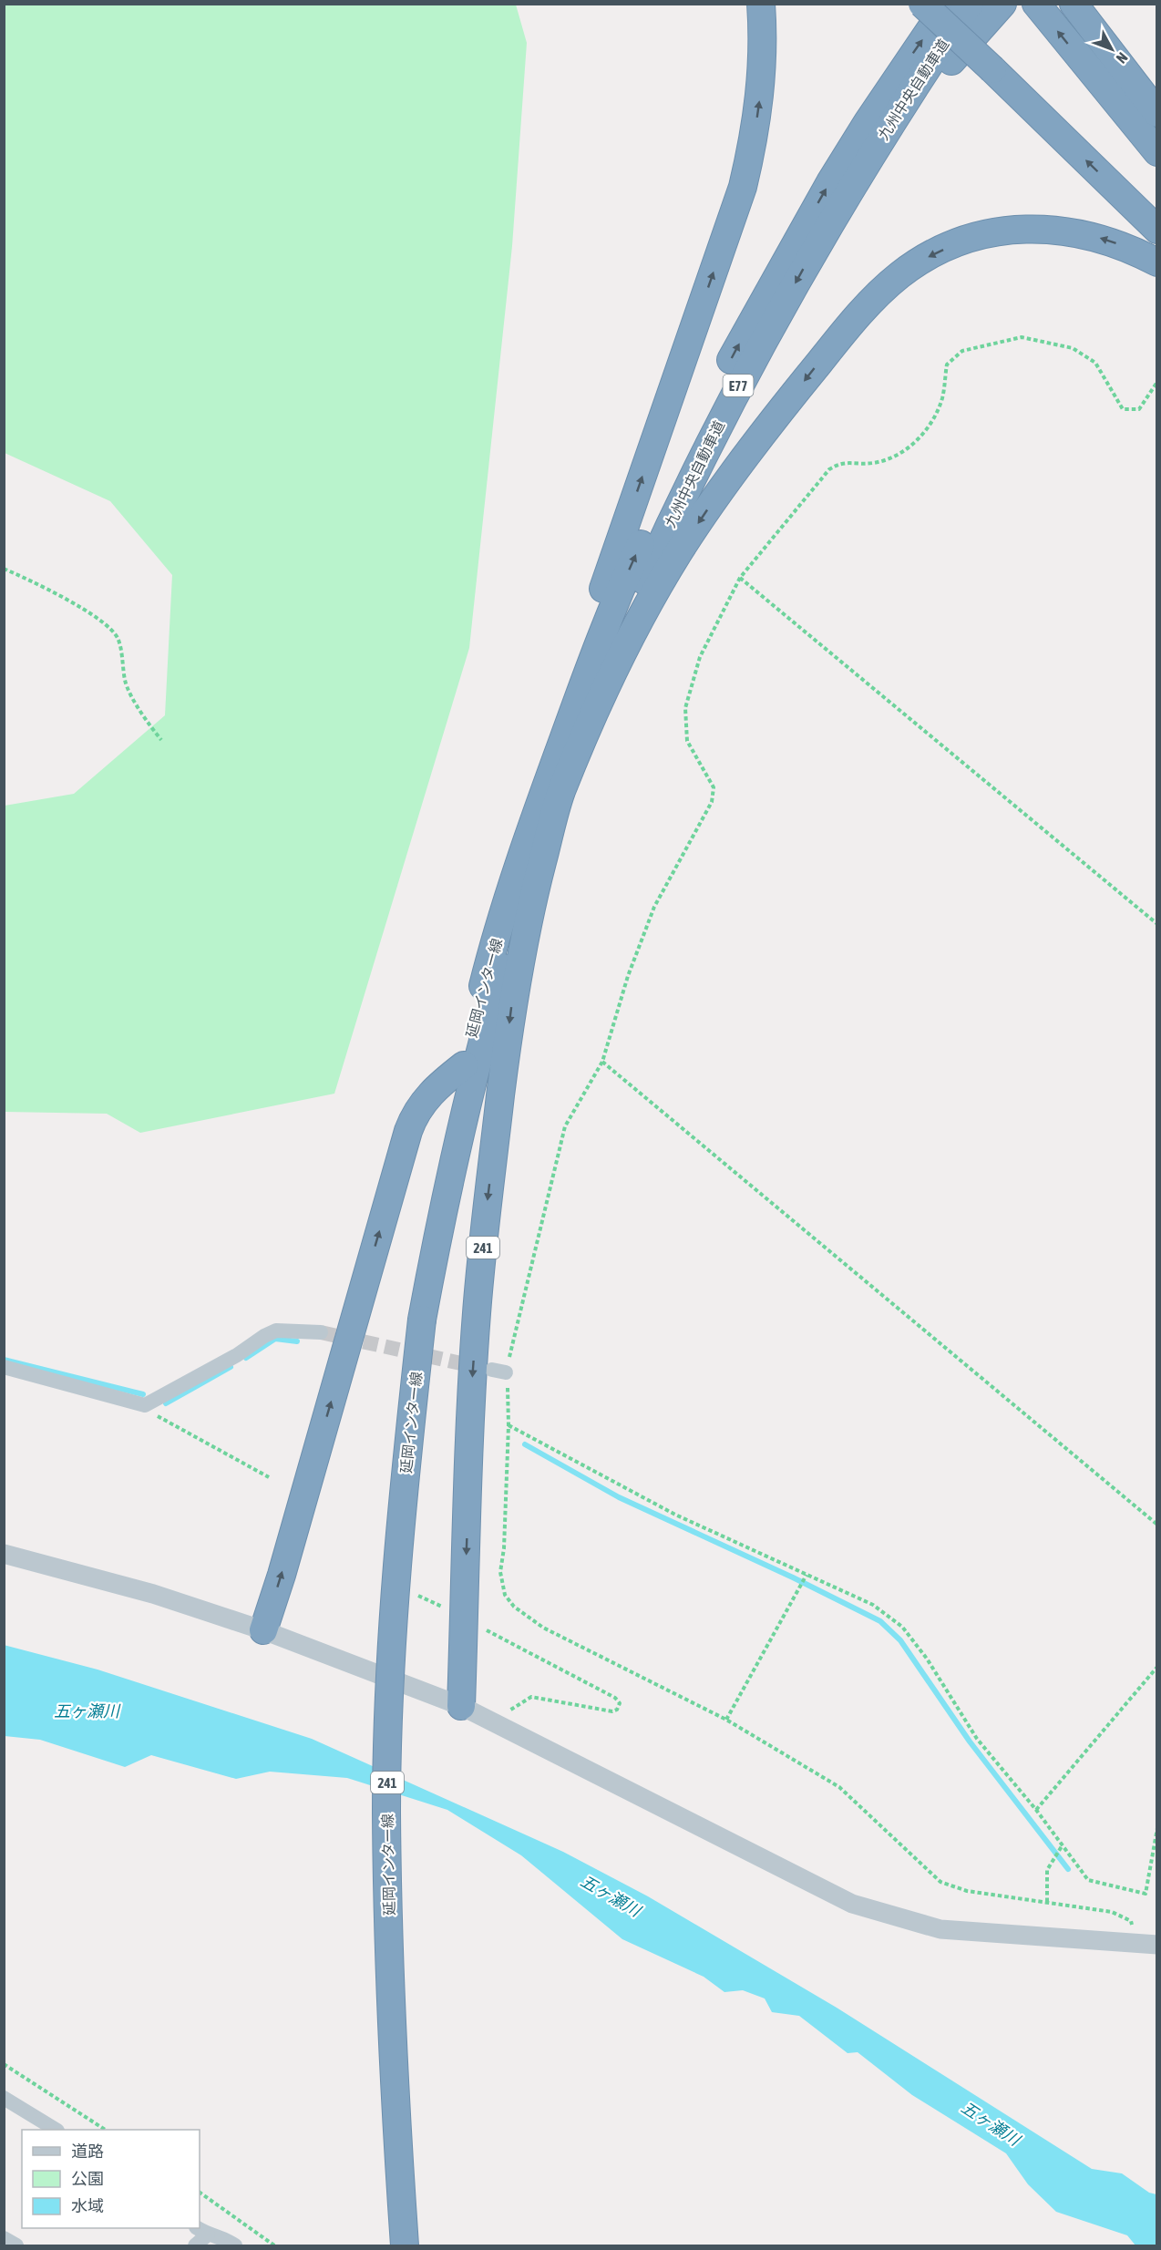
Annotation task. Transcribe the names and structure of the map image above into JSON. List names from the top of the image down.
{
  "streets": {
    "highway": [
      "九州中央自動車道",
      "E77",
      "延岡インター線",
      "241"
    ]
  },
  "crossings": [
    ["九州中央自動車道", "延岡インター線"],
    ["九州中央自動車道", "241"],
    ["延岡インター線", "241"]
  ],
  "water": ["五ヶ瀬川"],
  "legend": ["道路", "公園", "水域"],
  "north": "bottom right"
}
